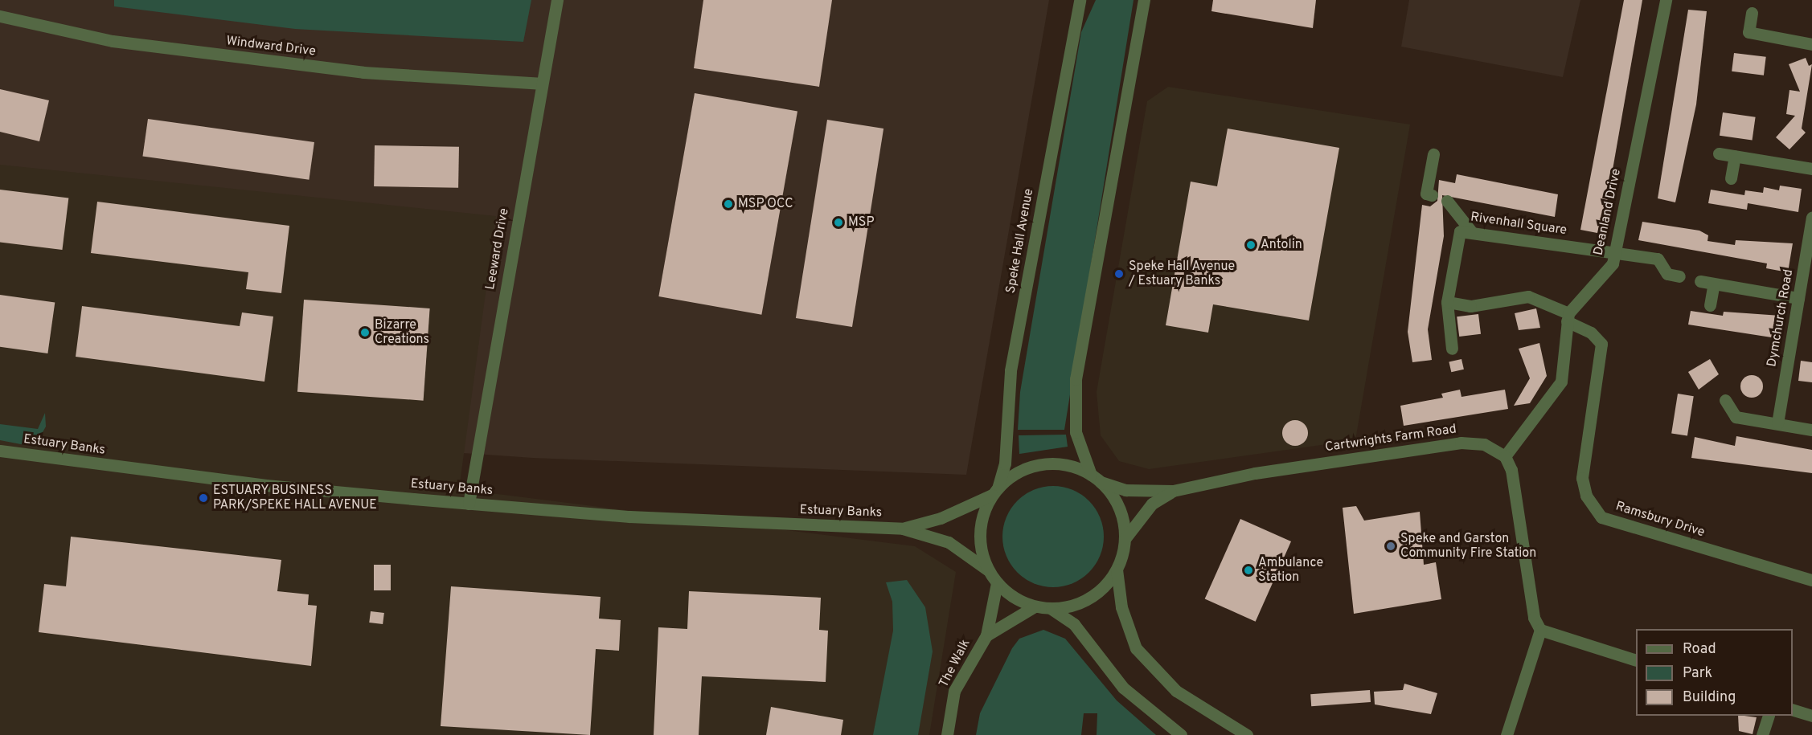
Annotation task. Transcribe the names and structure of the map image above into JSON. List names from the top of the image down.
{
  "streets": {
    "street": [
      "Windward Drive",
      "Deanland Drive",
      "Rivenhall Square",
      "Speke Hall Avenue",
      "Leeward Drive",
      "Dymchurch Road",
      "Cartwrights Farm Road",
      "Estuary Banks",
      "Ramsbury Drive",
      "The Walk"
    ]
  },
  "crossings": [
    ["Windward Drive", "Leeward Drive"],
    ["Deanland Drive", "Rivenhall Square"],
    ["Deanland Drive", "Ramsbury Drive"],
    ["Speke Hall Avenue", "Cartwrights Farm Road"],
    ["Speke Hall Avenue", "Estuary Banks"],
    ["Speke Hall Avenue", "The Walk"],
    ["Leeward Drive", "Estuary Banks"],
    ["Cartwrights Farm Road", "Estuary Banks"],
    ["Cartwrights Farm Road", "The Walk"],
    ["Estuary Banks", "The Walk"]
  ],
  "places": [
    "MSP OCC",
    "MSP",
    "Antolin",
    "Speke Hall Avenue / Estuary Banks",
    "Bizarre Creations",
    "ESTUARY BUSINESS PARK/SPEKE HALL AVENUE",
    "Speke and Garston Community Fire Station",
    "Ambulance Station"
  ],
  "legend": ["Road", "Park", "Building"]
}
